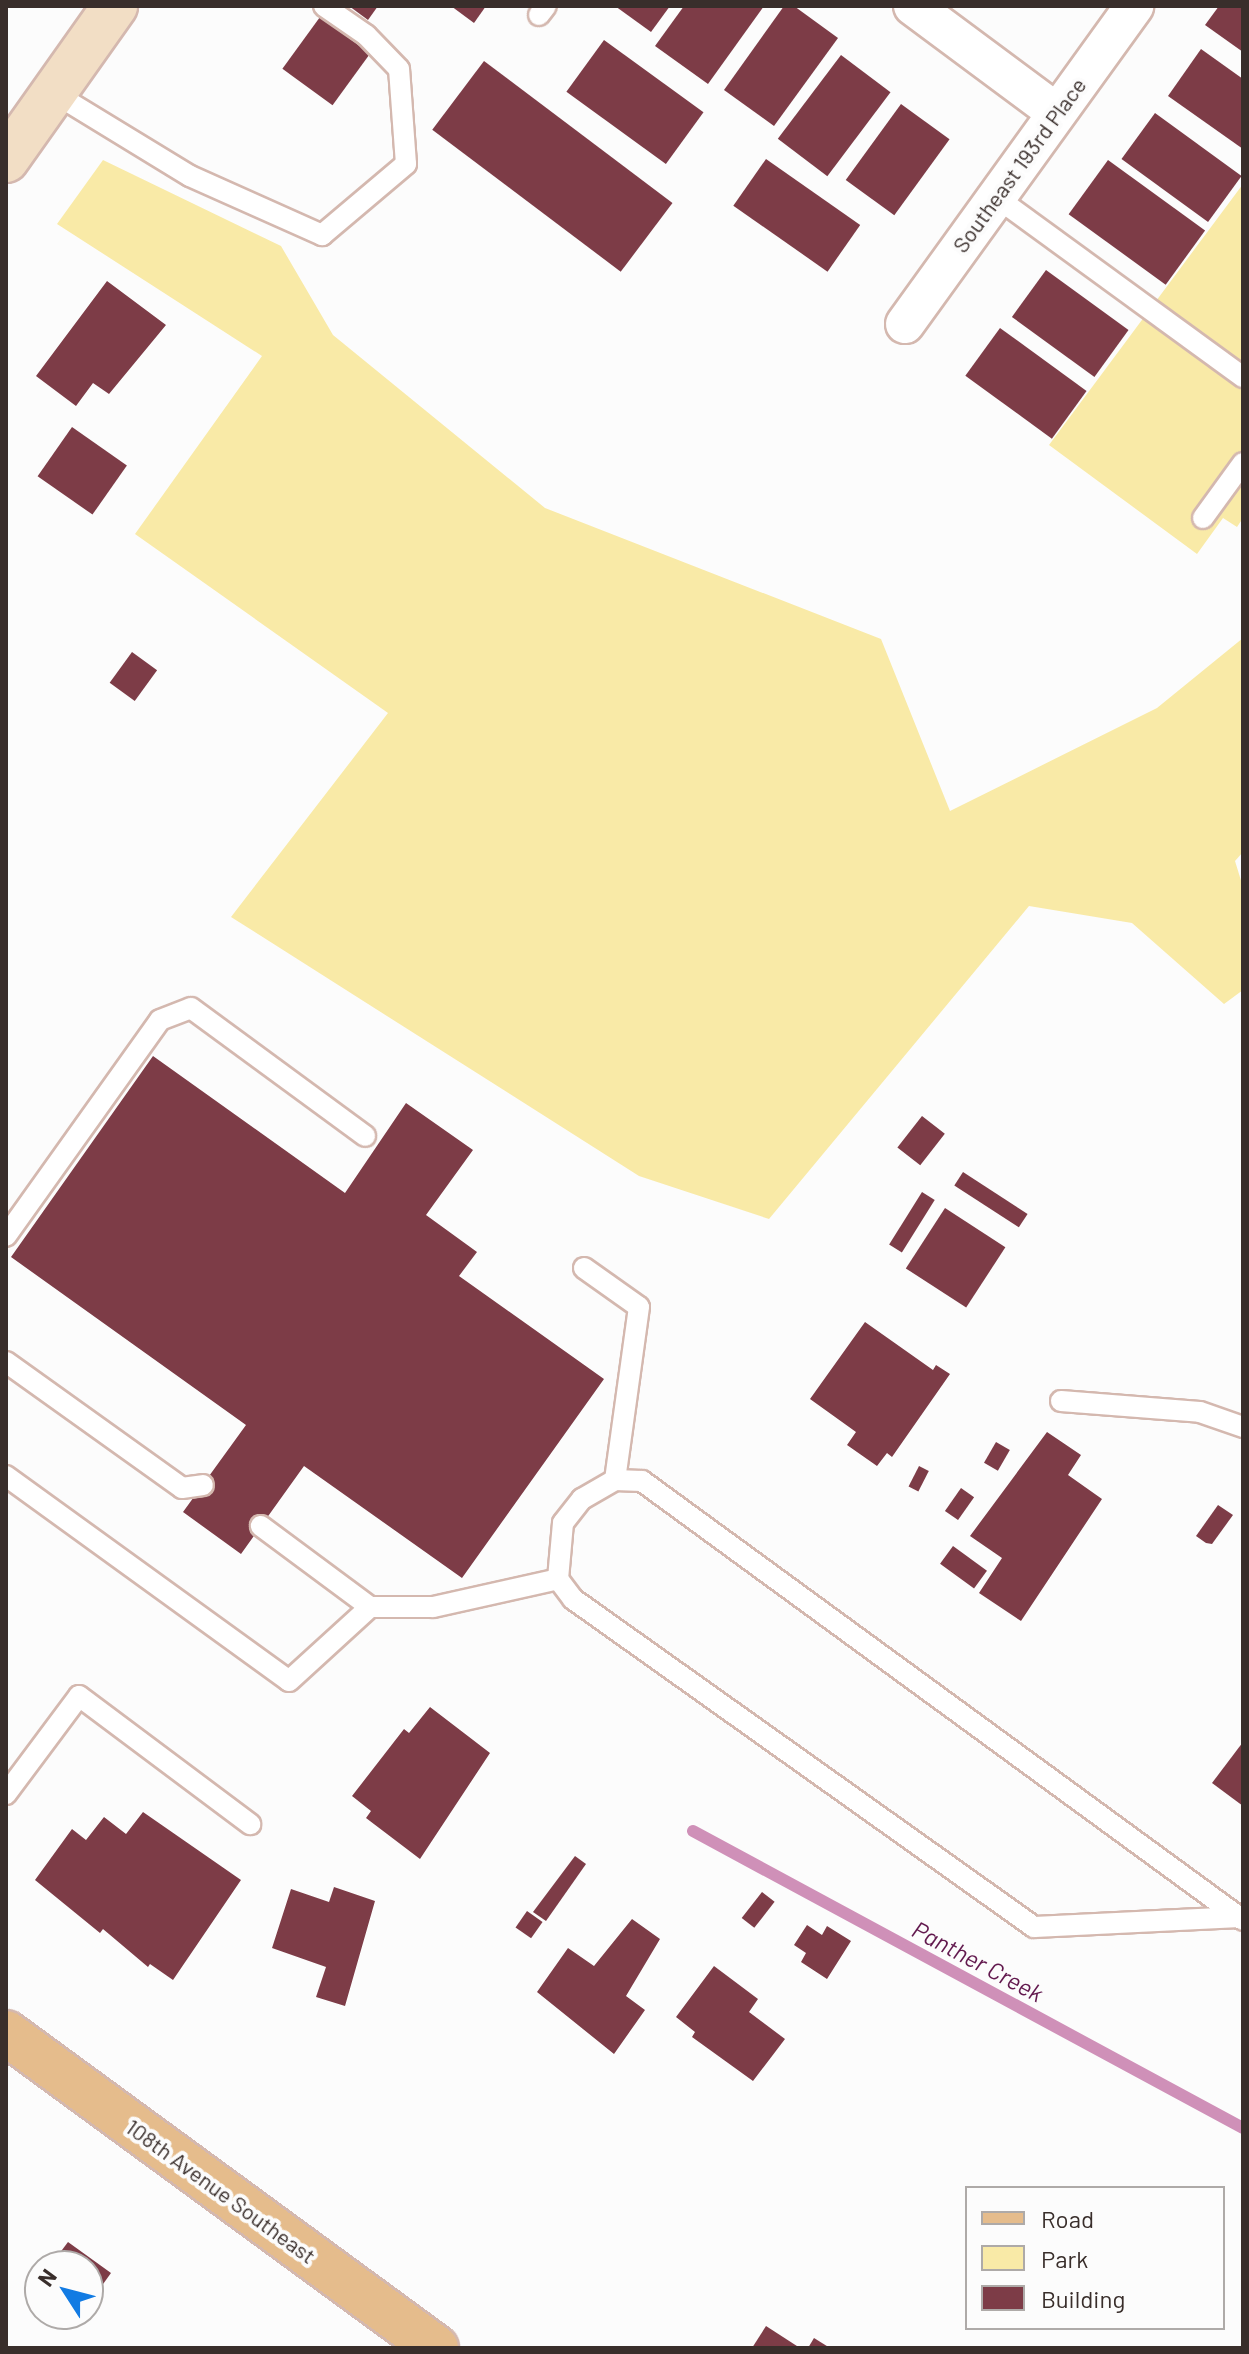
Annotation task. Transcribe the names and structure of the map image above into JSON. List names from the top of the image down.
{
  "streets": {
    "main road": ["108th Avenue Southeast"],
    "street": ["Southeast 193rd Place"]
  },
  "water": ["Panther Creek"],
  "legend": ["Road", "Park", "Building"],
  "north": "top left"
}
